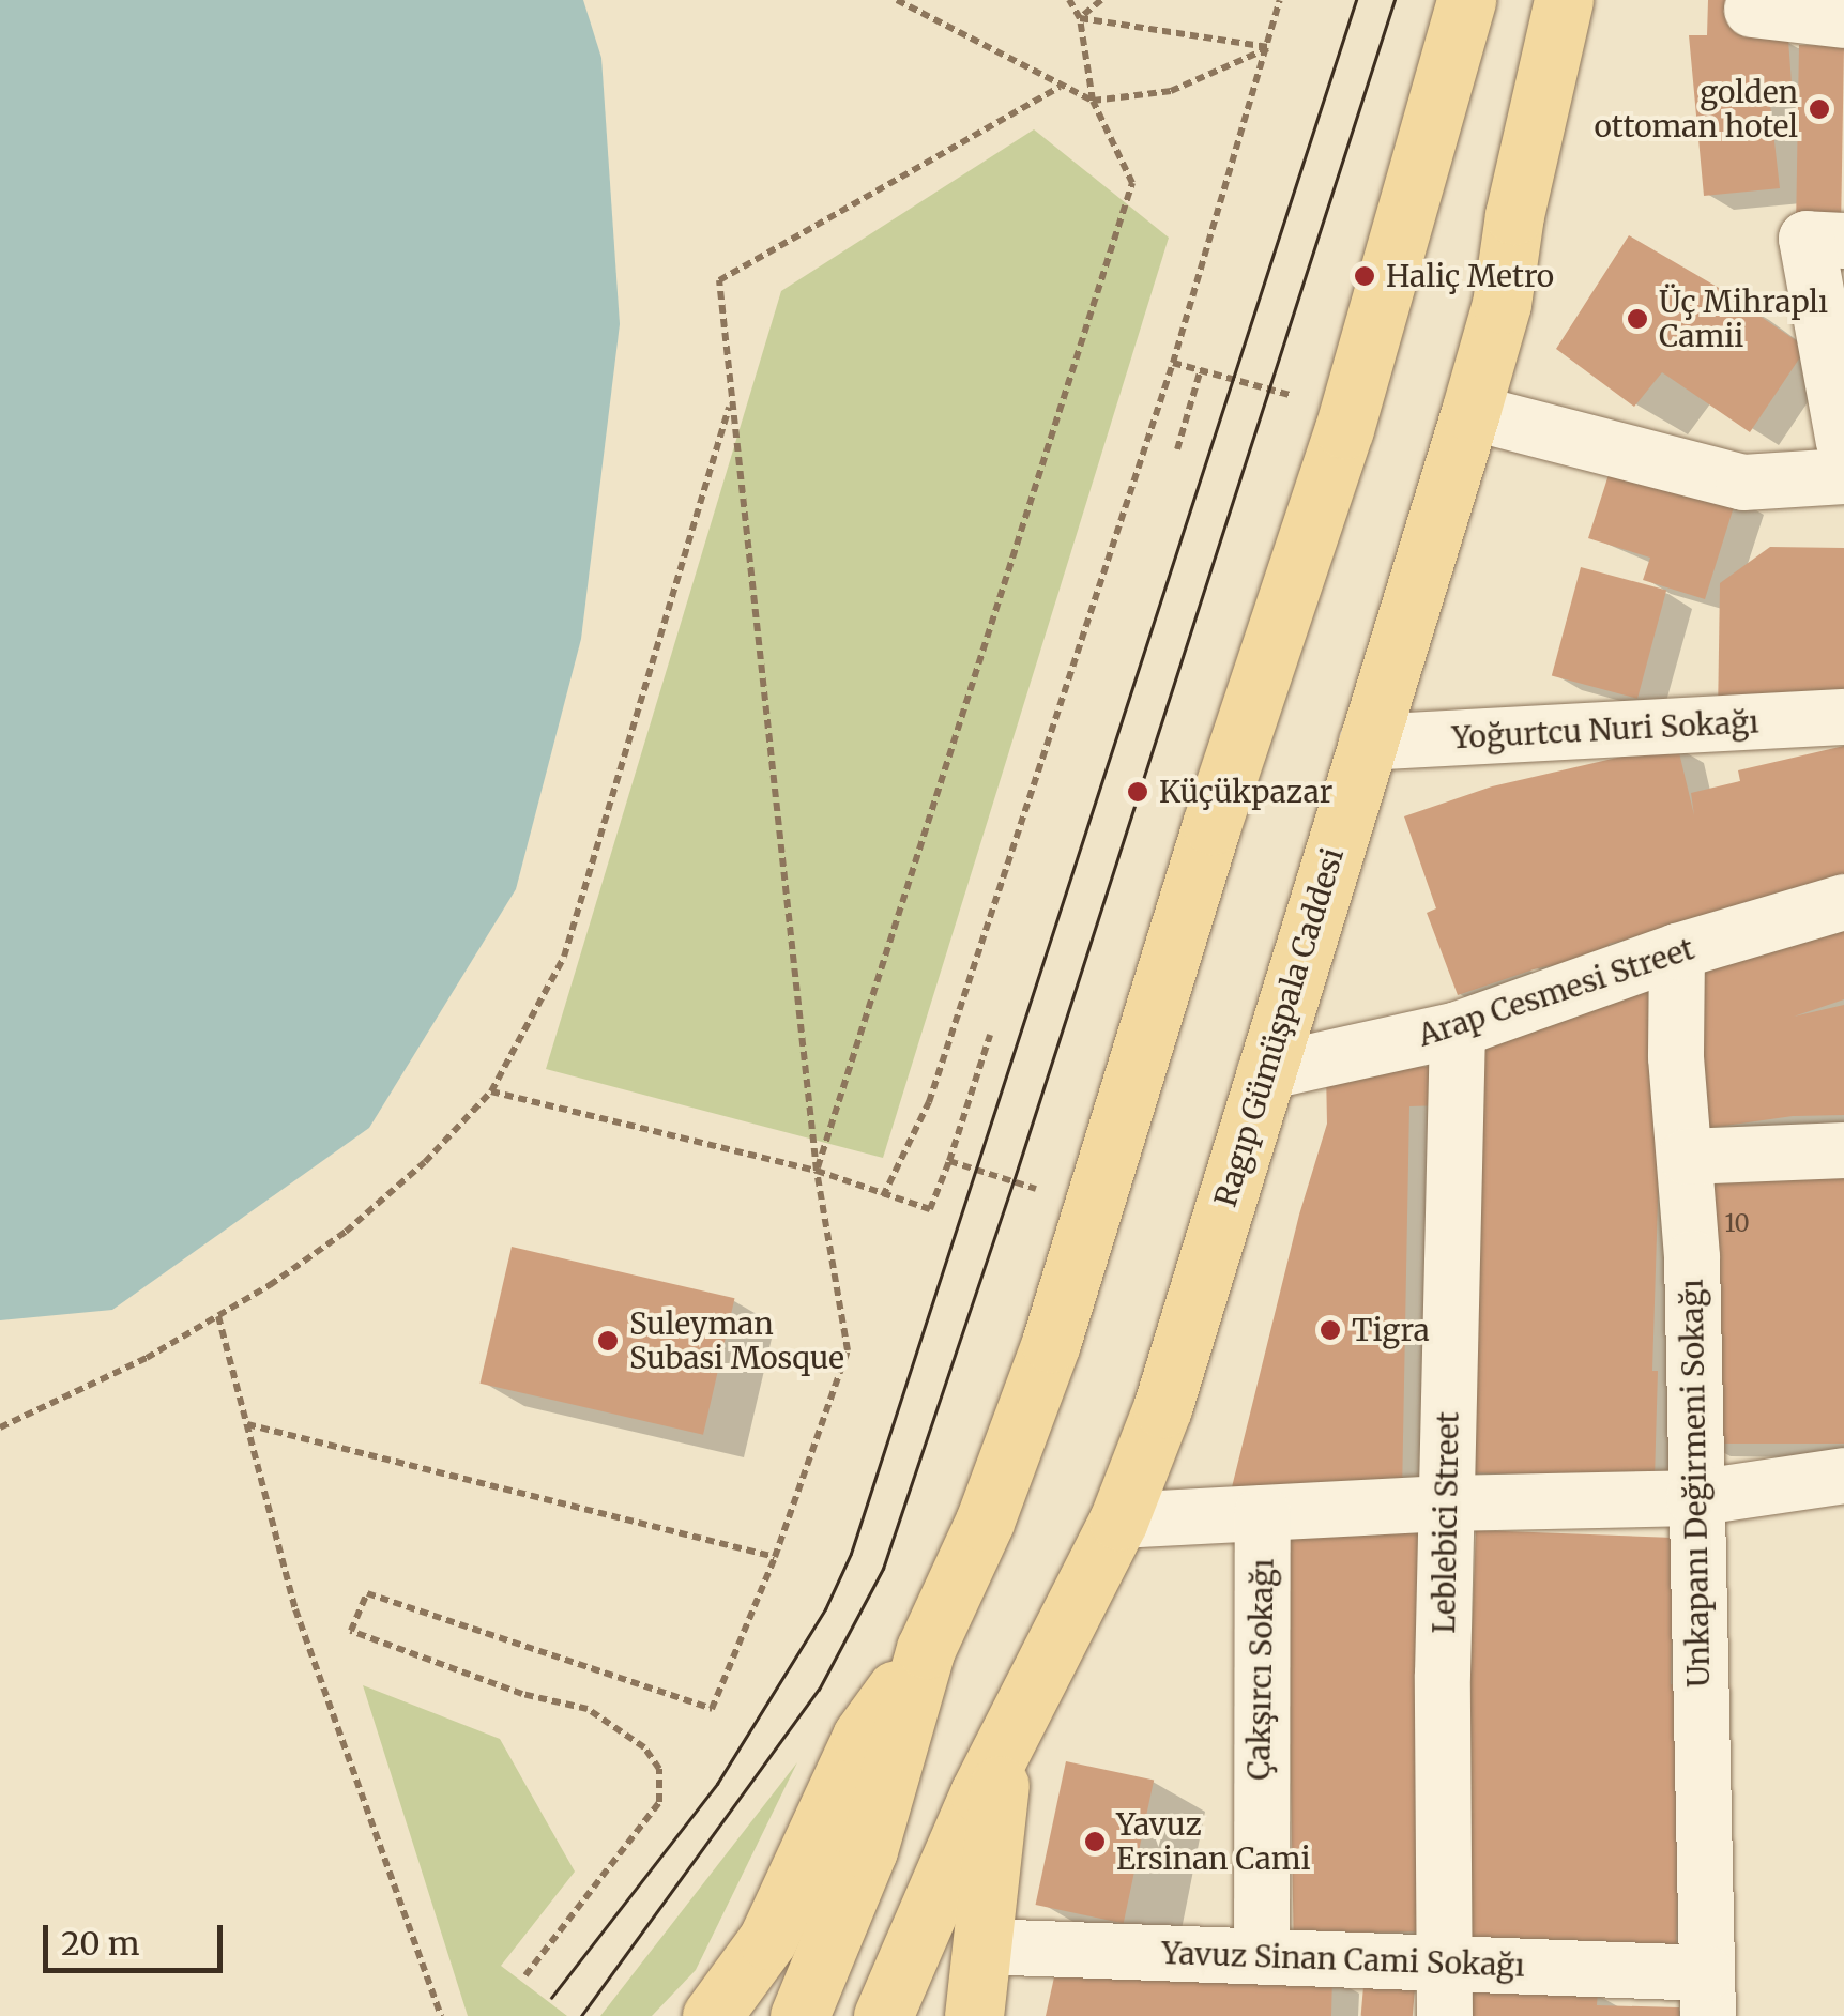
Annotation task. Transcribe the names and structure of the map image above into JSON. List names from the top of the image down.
{
  "streets": {
    "main road": ["Ragıp Gümüşpala Caddesi"],
    "street": [
      "Yoğurtcu Nuri Sokağı",
      "Arap Cesmesi Street",
      "Unkapanı Değirmeni Sokağı",
      "Leblebici Street",
      "Çakşırcı Sokağı",
      "Yavuz Sinan Cami Sokağı"
    ]
  },
  "crossings": [
    ["Yoğurtcu Nuri Sokağı", "Ragıp Gümüşpala Caddesi"],
    ["Arap Cesmesi Street", "Ragıp Gümüşpala Caddesi"],
    ["Arap Cesmesi Street", "Unkapanı Değirmeni Sokağı"],
    ["Arap Cesmesi Street", "Leblebici Street"],
    ["Unkapanı Değirmeni Sokağı", "Yavuz Sinan Cami Sokağı"],
    ["Leblebici Street", "Yavuz Sinan Cami Sokağı"],
    ["Çakşırcı Sokağı", "Yavuz Sinan Cami Sokağı"]
  ],
  "places": [
    "golden ottoman hotel",
    "Haliç Metro",
    "Üç Mihraplı Camii",
    "Küçükpazar",
    "Tigra",
    "Suleyman Subasi Mosque",
    "Yavuz Ersinan Cami"
  ],
  "house_numbers": ["10"],
  "scale_bar": "20 m"
}
